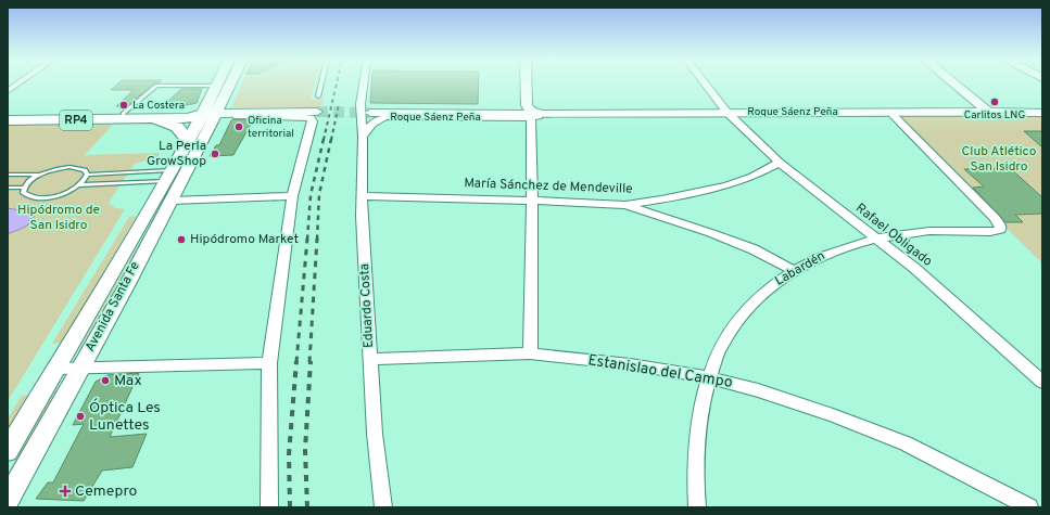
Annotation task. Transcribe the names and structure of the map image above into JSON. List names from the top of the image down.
{
  "streets": {
    "main road": ["Roque Sáenz Peña", "RP4", "Avenida Santa Fe"],
    "street": [
      "María Sánchez de Mendeville",
      "Rafael Obligado",
      "Labardén",
      "Eduardo Costa",
      "Estanislao del Campo"
    ]
  },
  "crossings": [
    ["Roque Sáenz Peña", "Rafael Obligado"],
    ["Roque Sáenz Peña", "Labardén"],
    ["Roque Sáenz Peña", "Eduardo Costa"],
    ["RP4", "Avenida Santa Fe"],
    ["María Sánchez de Mendeville", "Rafael Obligado"],
    ["María Sánchez de Mendeville", "Eduardo Costa"],
    ["Rafael Obligado", "Labardén"],
    ["Labardén", "Estanislao del Campo"],
    ["Eduardo Costa", "Estanislao del Campo"]
  ],
  "parks": ["Club Atlético San Isidro", "Hipódromo de San Isidro"],
  "places": {
    "other": [
      "Carlitos LNG",
      "La Costera",
      "Oficina territorial",
      "La Perla GrowShop",
      "Hipódromo Market",
      "Max",
      "Óptica Les Lunettes"
    ],
    "health": ["Cemepro"]
  }
}
